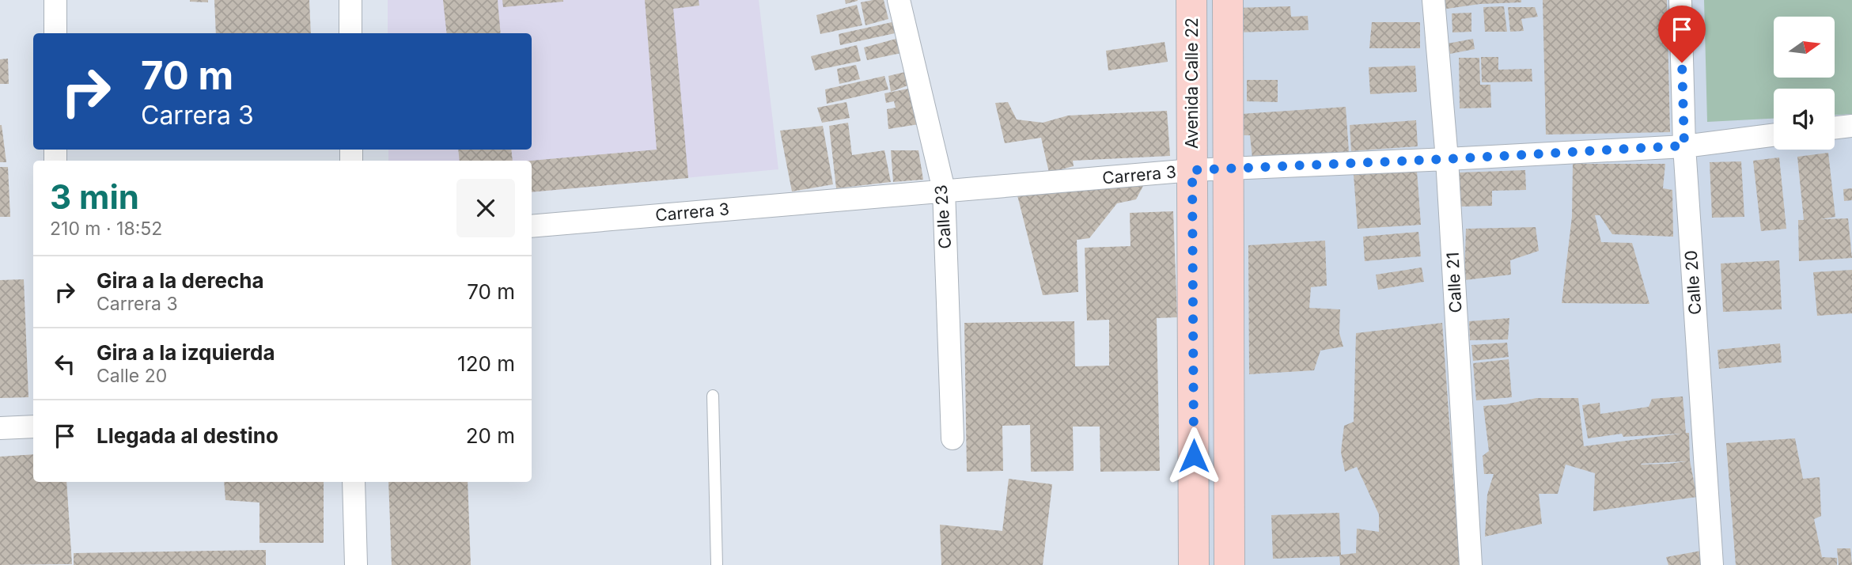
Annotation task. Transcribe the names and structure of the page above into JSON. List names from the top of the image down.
{
  "streets": {
    "street": [
      "Avenida Calle 22",
      "Carrera 3",
      "Calle 23",
      "Calle 21",
      "Calle 20"
    ]
  },
  "crossings": [
    ["Avenida Calle 22", "Carrera 3"],
    ["Carrera 3", "Calle 23"],
    ["Carrera 3", "Calle 21"],
    ["Carrera 3", "Calle 20"]
  ],
  "north": "right",
  "page": {
    "turn": ["70 m", "Carrera 3"],
    "heading": ["3 min", "210 m · 18:52"],
    "list": [
      {
        "name": "Gira a la derecha",
        "note": "Carrera 3",
        "value": "70 m"
      },
      {
        "name": "Gira a la izquierda",
        "note": "Calle 20",
        "value": "120 m"
      },
      {
        "name": "Llegada al destino",
        "value": "20 m"
      }
    ]
  }
}
